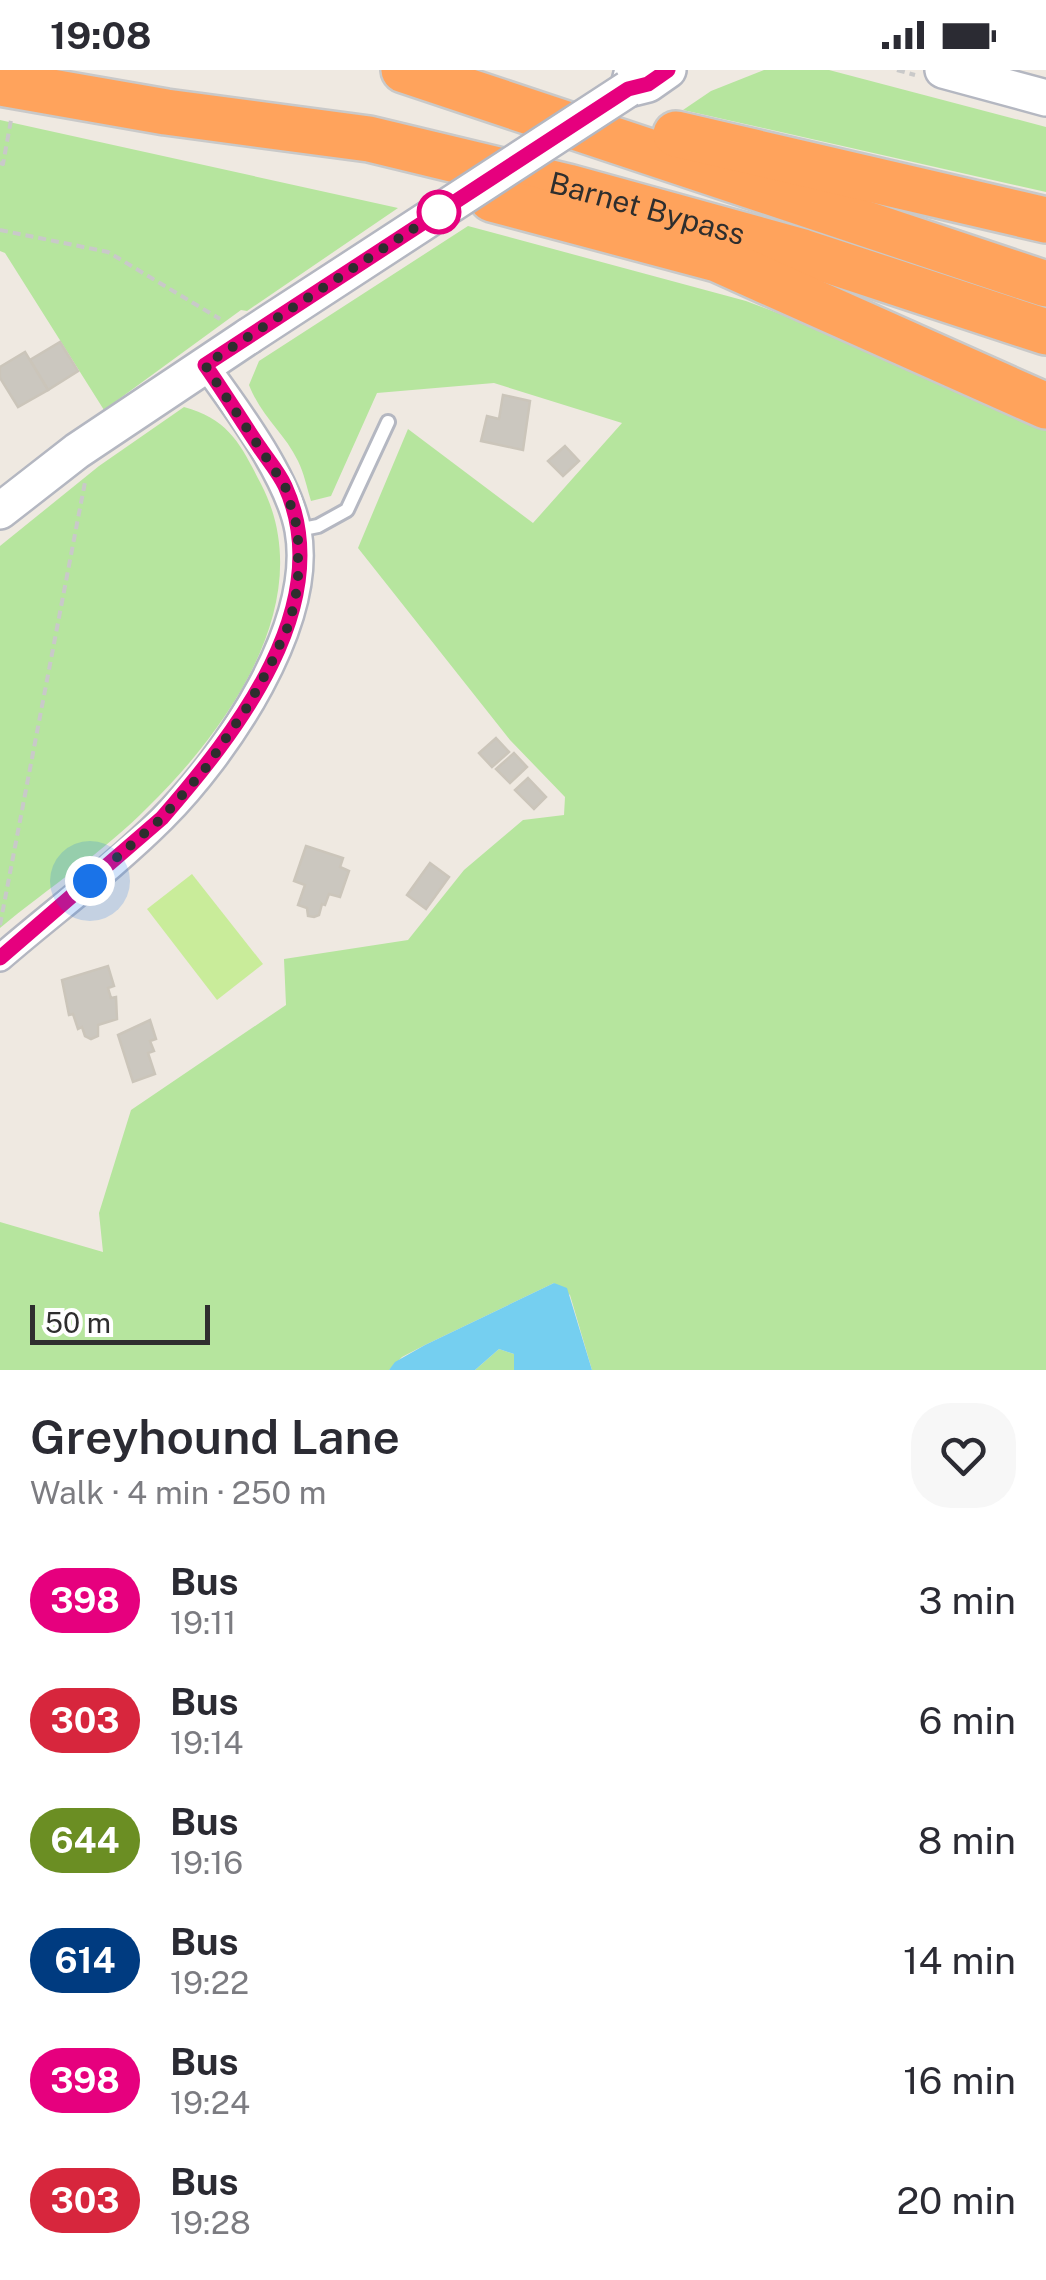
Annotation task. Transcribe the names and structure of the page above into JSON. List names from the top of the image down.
{
  "streets": {
    "highway": ["Barnet Bypass"]
  },
  "lines": ["bus line 398"],
  "scale_bar": "50 m",
  "page": {
    "status": "19:08",
    "scale": "50 m",
    "heading": ["Greyhound Lane", "Walk · 4 min · 250 m"],
    "list": [
      {
        "mark": "398",
        "name": "Bus",
        "note": "19:11",
        "value": "3 min"
      },
      {
        "mark": "303",
        "name": "Bus",
        "note": "19:14",
        "value": "6 min"
      },
      {
        "mark": "644",
        "name": "Bus",
        "note": "19:16",
        "value": "8 min"
      },
      {
        "mark": "614",
        "name": "Bus",
        "note": "19:22",
        "value": "14 min"
      },
      {
        "mark": "398",
        "name": "Bus",
        "note": "19:24",
        "value": "16 min"
      },
      {
        "mark": "303",
        "name": "Bus",
        "note": "19:28",
        "value": "20 min"
      }
    ]
  }
}
